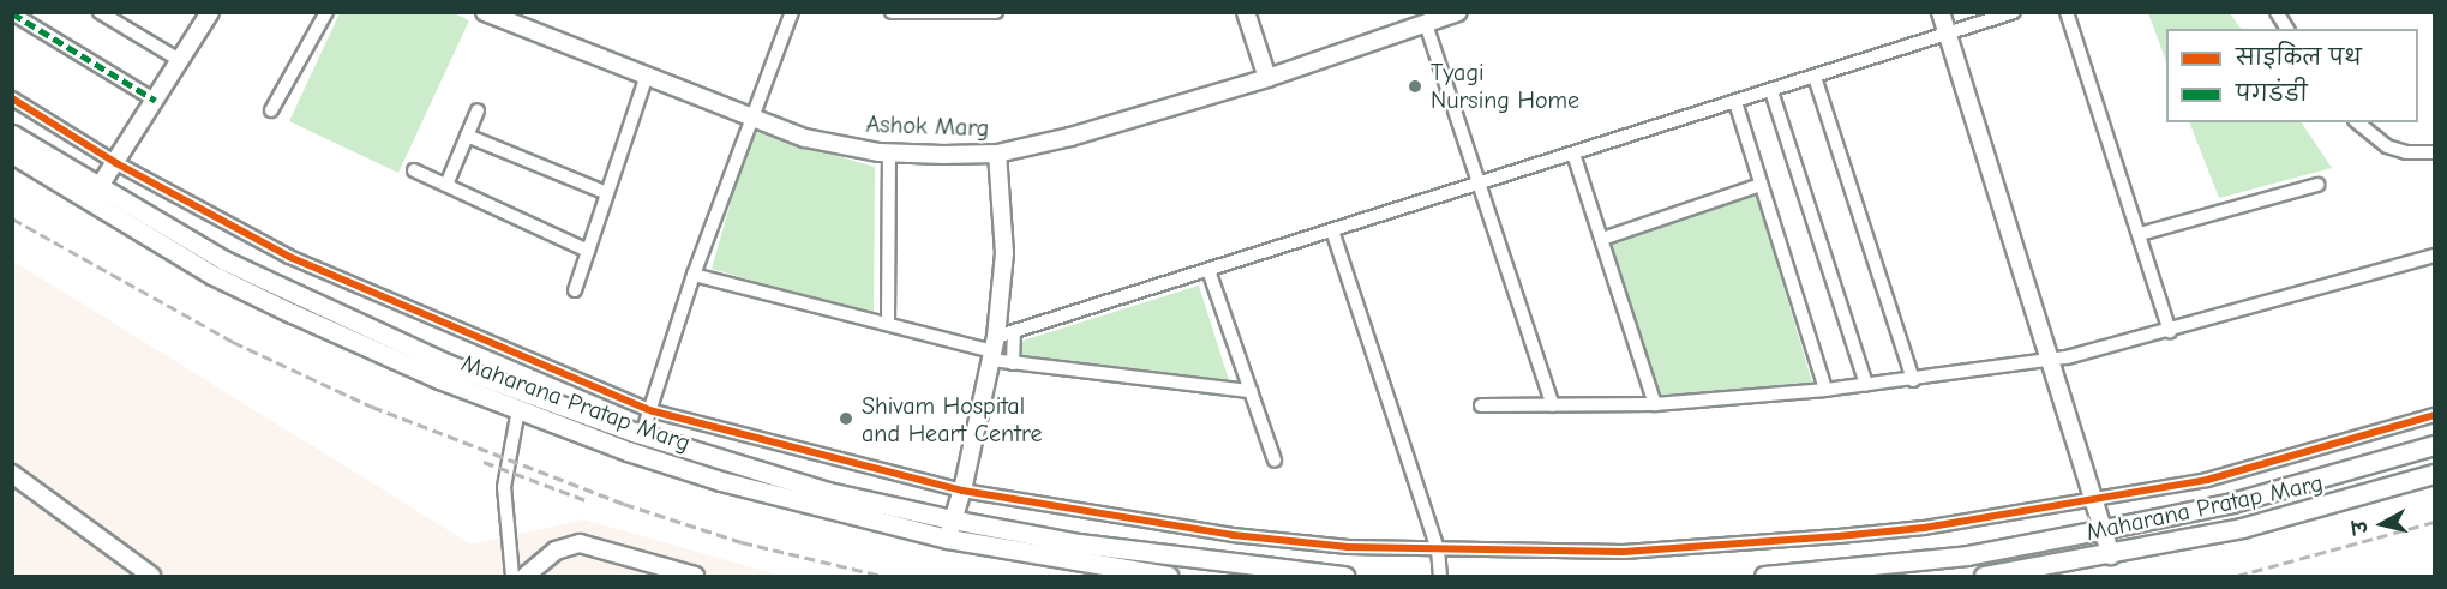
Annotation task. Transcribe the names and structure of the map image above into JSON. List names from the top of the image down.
{
  "streets": {
    "main road": ["Maharana Pratap Marg"],
    "street": ["Ashok Marg"]
  },
  "places": ["Tyagi Nursing Home", "Shivam Hospital and Heart Centre"],
  "legend": ["साइकिल पथ", "पगडंडी"],
  "north": "left"
}
